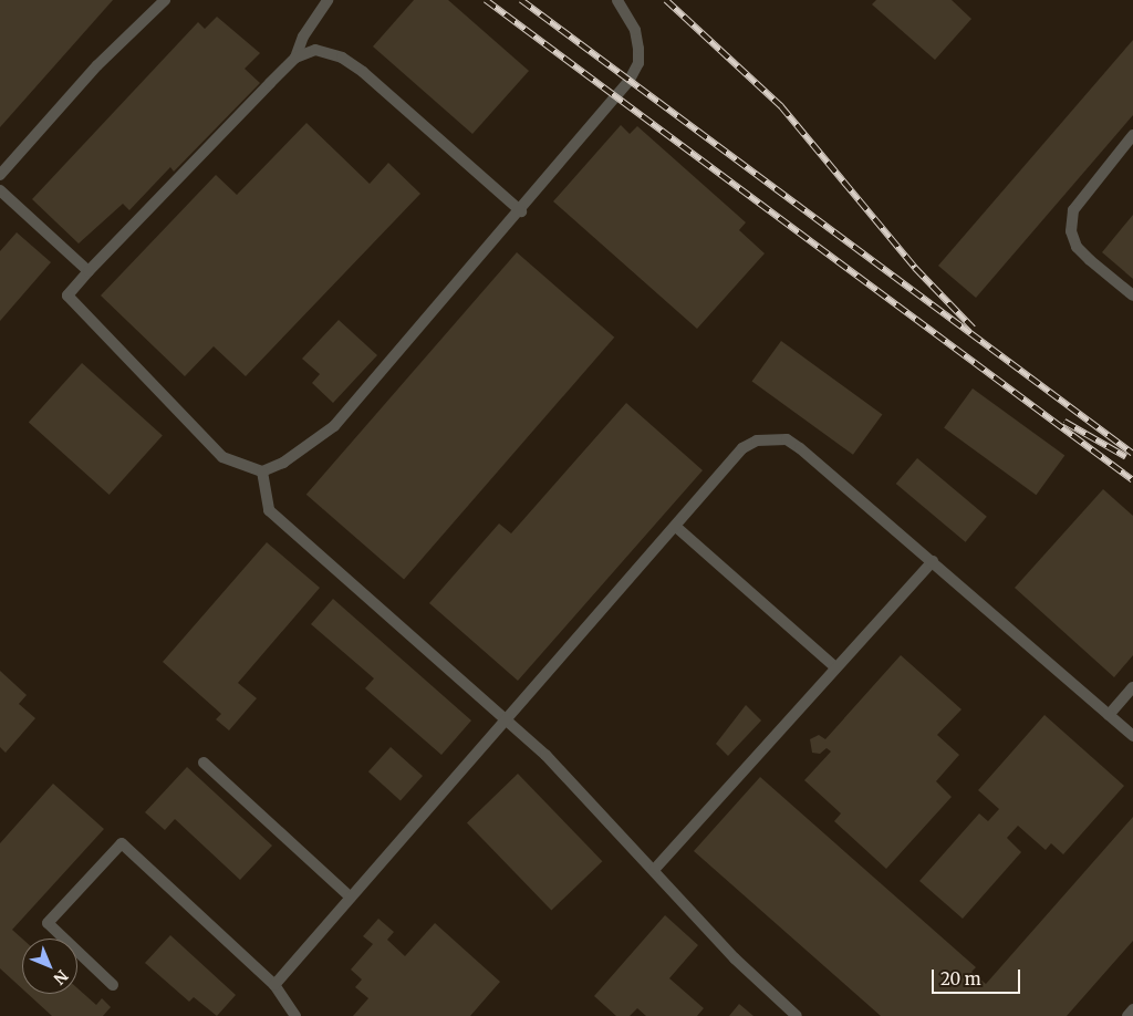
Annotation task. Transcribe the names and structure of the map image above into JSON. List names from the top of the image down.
{
  "scale_bar": "20 m",
  "north": "bottom right"
}
